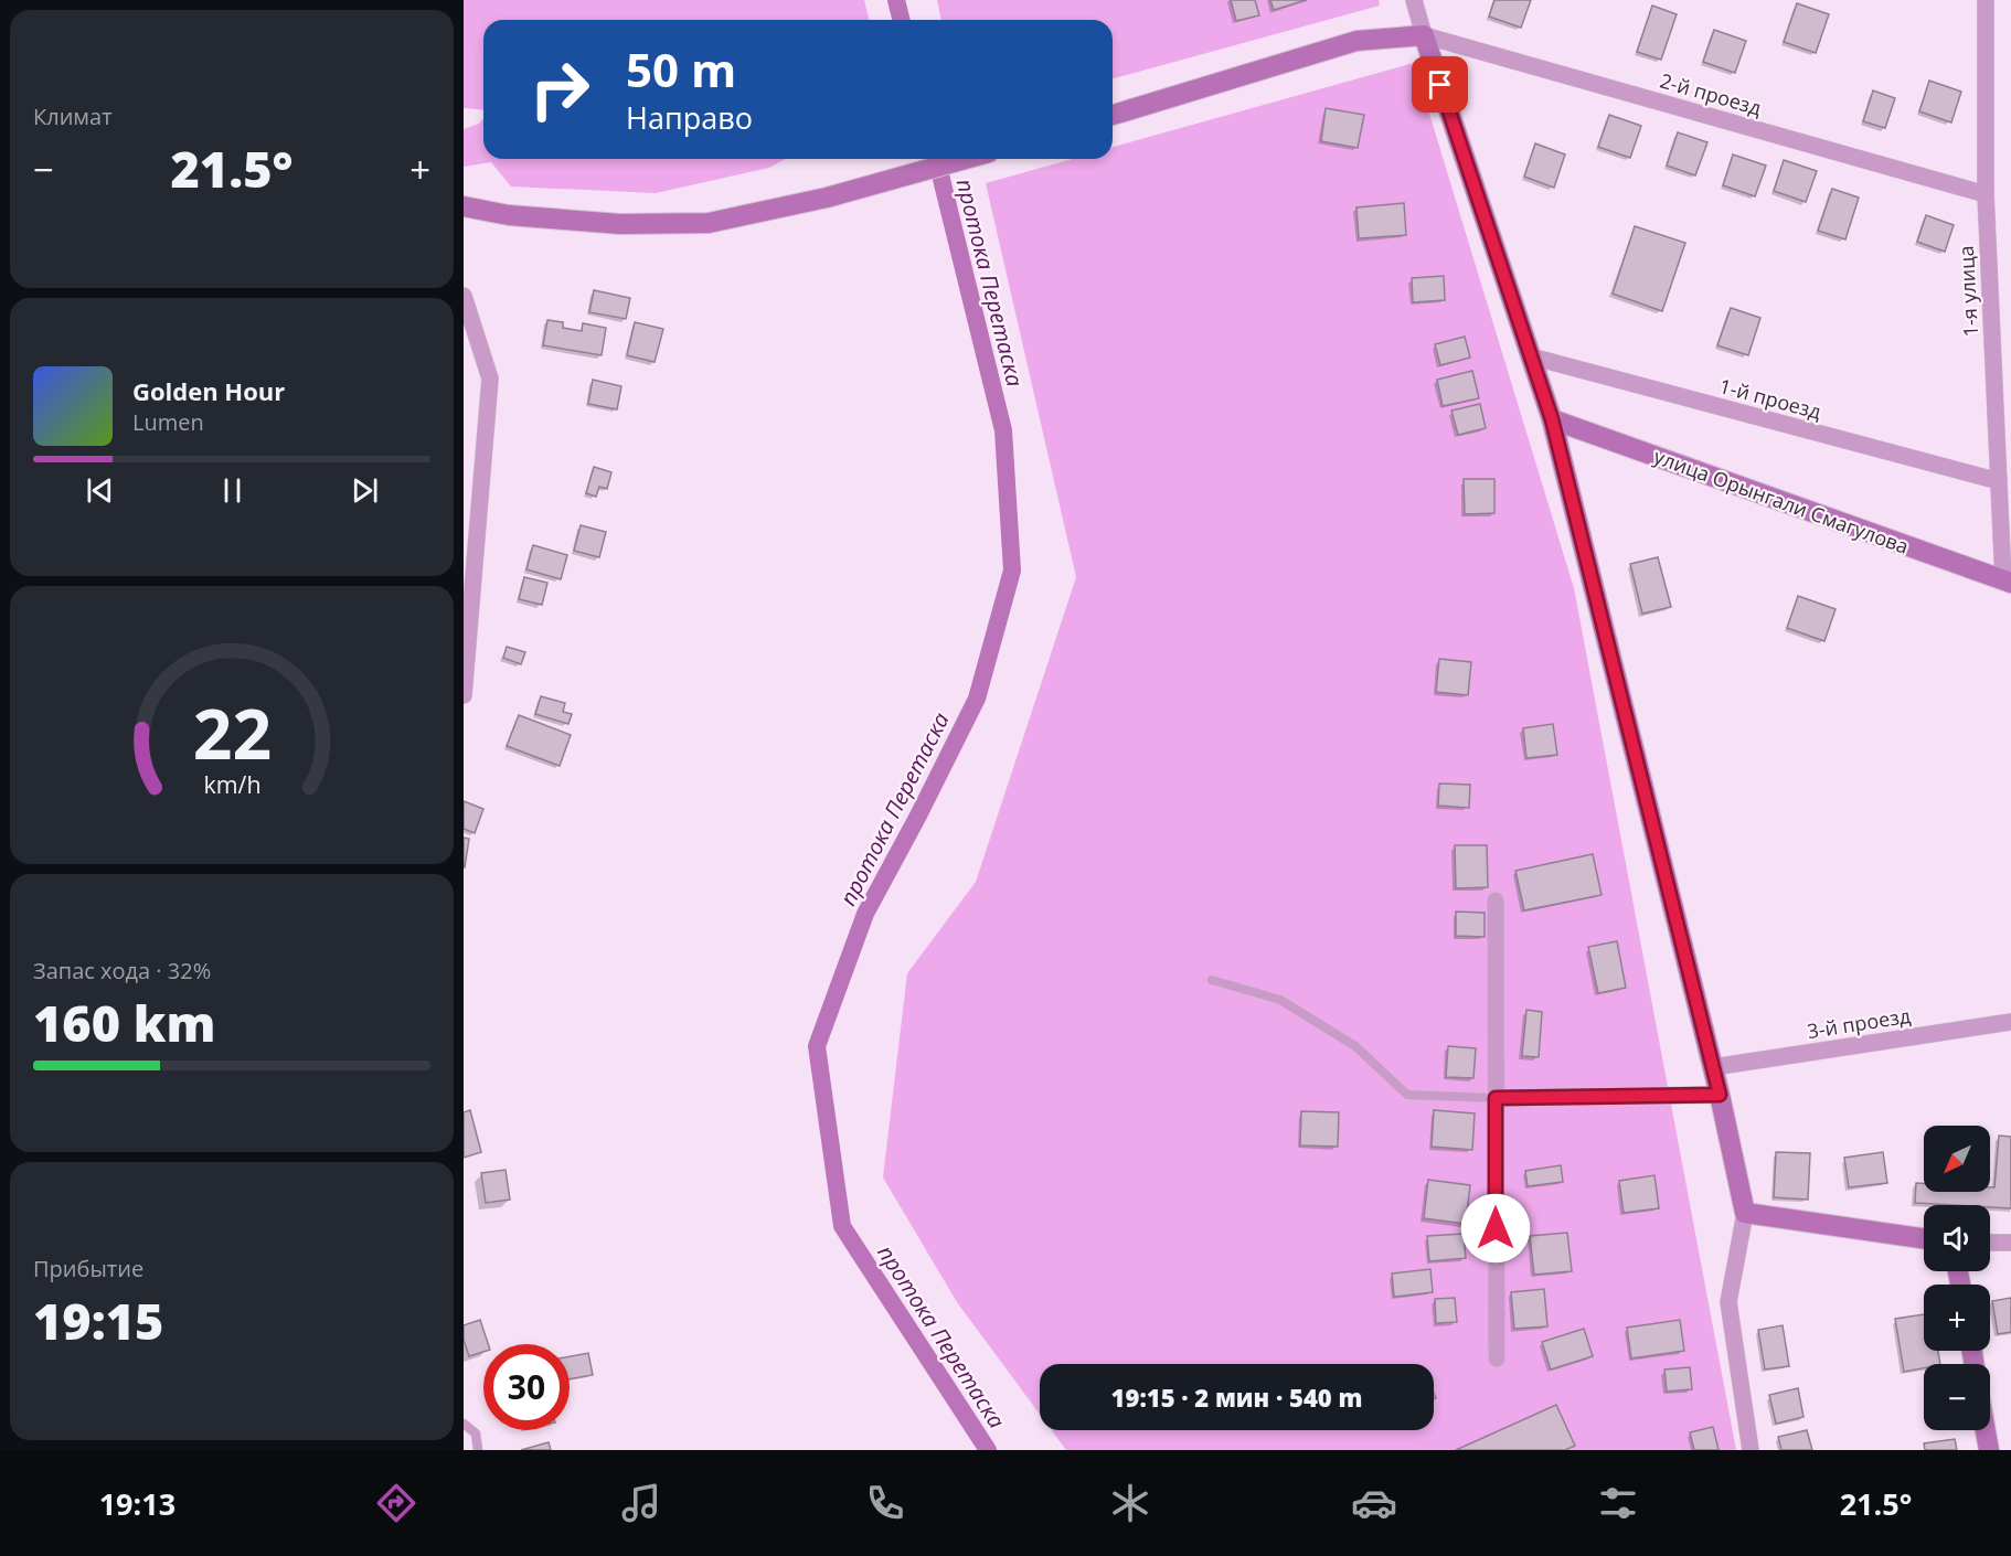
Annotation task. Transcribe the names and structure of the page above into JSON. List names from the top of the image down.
{
  "streets": {
    "main road": ["улица Орынгали Смагулова"],
    "street": [
      "2-й проезд",
      "1-я улица",
      "1-й проезд",
      "3-й проезд"
    ]
  },
  "crossings": [
    ["2-й проезд", "1-я улица"],
    ["1-я улица", "1-й проезд"],
    ["1-я улица", "улица Орынгали Смагулова"]
  ],
  "water": ["протока Перетаска"],
  "north": "bottom left",
  "page": {
    "tile": [
      "Климат",
      ["Запас хода · 32%", "160 km"],
      ["Прибытие", "19:15"]
    ],
    "turn": ["50 m", "Направо"],
    "heat": ["−", "21.5°", "+"],
    "song": ["Golden Hour", "Lumen"],
    "map_buttons": ["+", "−"],
    "limit": "30",
    "trip": "19:15 · 2 мин · 540 m",
    "tabs": ["19:13", "21.5°"],
    "gauge": ["22", "km/h"]
  }
}
